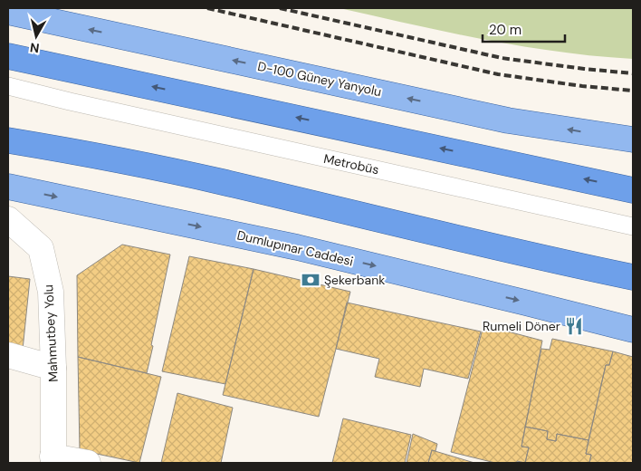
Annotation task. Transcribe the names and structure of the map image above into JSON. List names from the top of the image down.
{
  "streets": {
    "main road": ["D-100 Güney Yanyolu", "Dumlupınar Caddesi", "Mahmutbey Yolu"],
    "lane": ["Metrobüs"]
  },
  "one_way": ["D-100 Güney Yanyolu", "Dumlupınar Caddesi"],
  "places": {
    "bank": ["Şekerbank"],
    "restaurant": ["Rumeli Döner"]
  },
  "scale_bar": "20 m",
  "north": "bottom"
}
